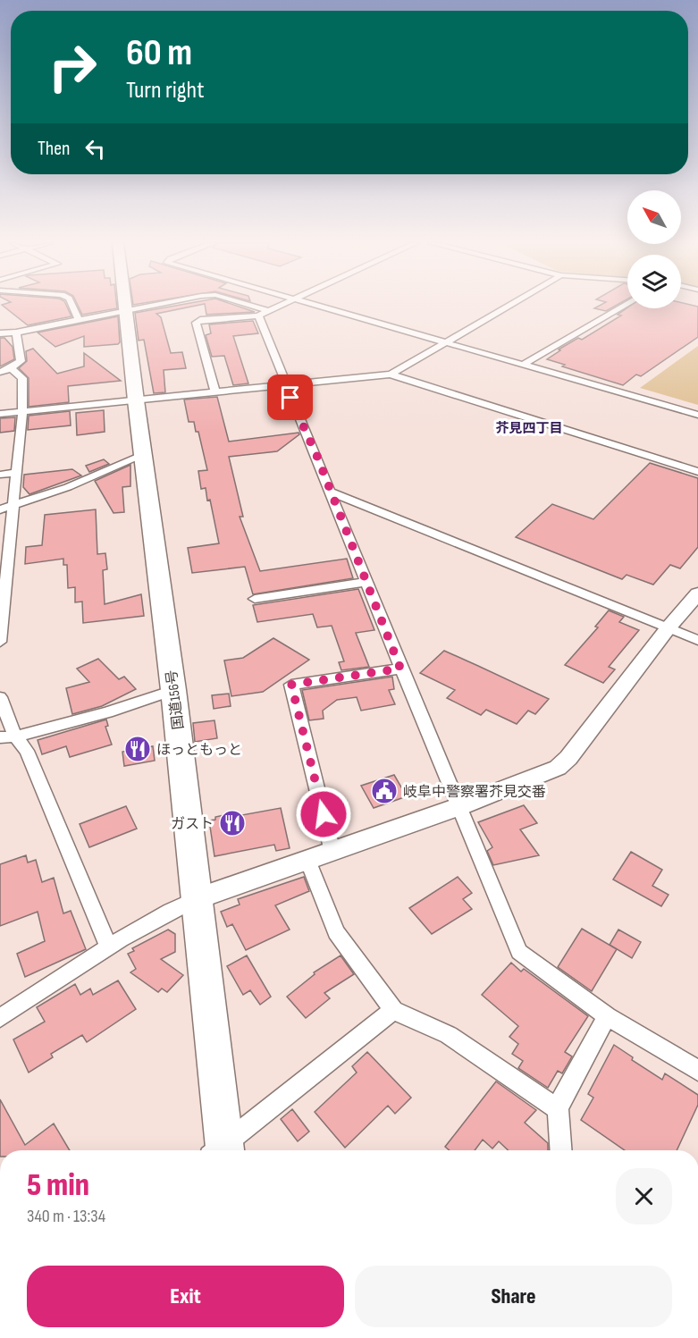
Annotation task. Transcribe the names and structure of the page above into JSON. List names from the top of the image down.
{
  "streets": {
    "highway": ["国道156号"]
  },
  "districts": ["芥見四丁目"],
  "places": {
    "restaurant": ["ほっともっと", "ガスト"],
    "public building": ["岐阜中警察署芥見交番"]
  },
  "north": "top left",
  "page": {
    "turn": ["60 m", "Turn right"],
    "then": "Then",
    "heading": ["5 min", "340 m · 13:34"],
    "buttons": ["Exit", "Share"]
  }
}
